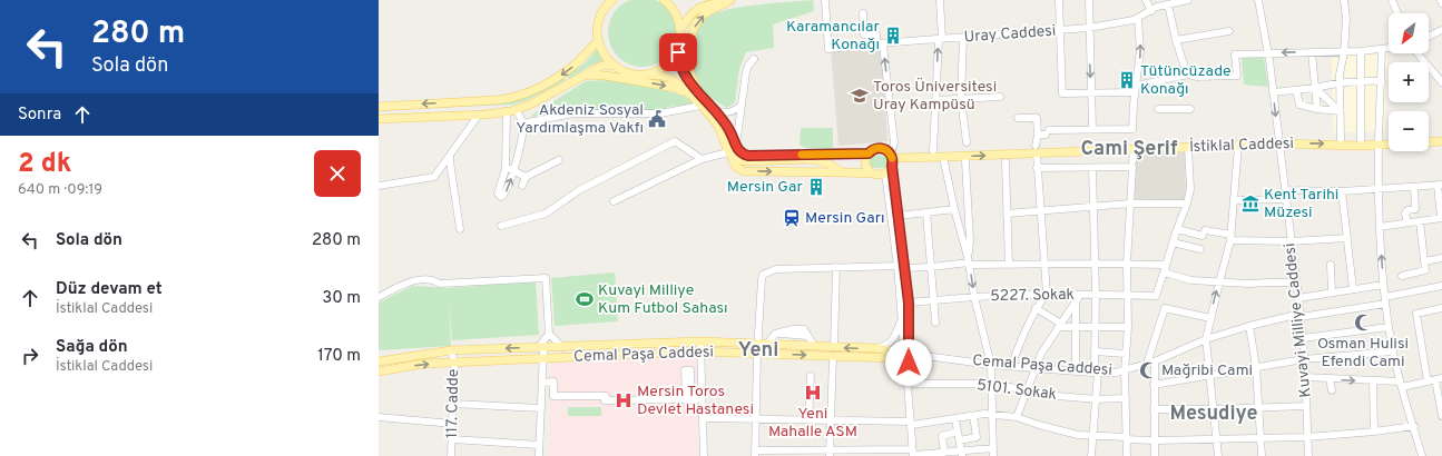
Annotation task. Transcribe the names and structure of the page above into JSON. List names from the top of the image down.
{
  "streets": {
    "main road": ["İstiklal Caddesi", "Cemal Paşa Caddesi"],
    "street": [
      "Uray Caddesi",
      "5227. Sokak",
      "Kuvayi Milliye Caddesi",
      "5101. Sokak",
      "117. Cadde"
    ]
  },
  "crossings": [
    ["İstiklal Caddesi", "Kuvayi Milliye Caddesi"],
    ["Kuvayi Milliye Caddesi", "Cemal Paşa Caddesi"],
    ["Cemal Paşa Caddesi", "117. Cadde"]
  ],
  "one_way": ["İstiklal Caddesi"],
  "districts": ["Cami Şerif", "Yeni", "Mesudiye"],
  "places": {
    "building": ["Karamancılar Konağı", "Tütüncüzade Konağı", "Mersin Gar"],
    "school or university": ["Toros Üniversitesi Uray Kampüsü"],
    "public building": ["Akdeniz Sosyal Yardımlaşma Vakfı"],
    "museum": ["Kent Tarihi Müzesi"],
    "station": ["Mersin Garı"],
    "sports": ["Kuvayi Milliye Kum Futbol Sahası"],
    "mosque": ["Osman Hulisi Efendi Cami", "Mağribi Cami"],
    "hospital": ["Yeni Mahalle ASM", "Mersin Toros Devlet Hastanesi"]
  },
  "north": "bottom left",
  "page": {
    "turn": ["280 m", "Sola dön"],
    "map_buttons": ["+", "−"],
    "then": "Sonra",
    "heading": ["2 dk", "640 m · 09:19"],
    "list": [
      {
        "name": "Sola dön",
        "value": "280 m"
      },
      {
        "name": "Düz devam et",
        "note": "İstiklal Caddesi",
        "value": "30 m"
      },
      {
        "name": "Sağa dön",
        "note": "İstiklal Caddesi",
        "value": "170 m"
      }
    ]
  }
}
